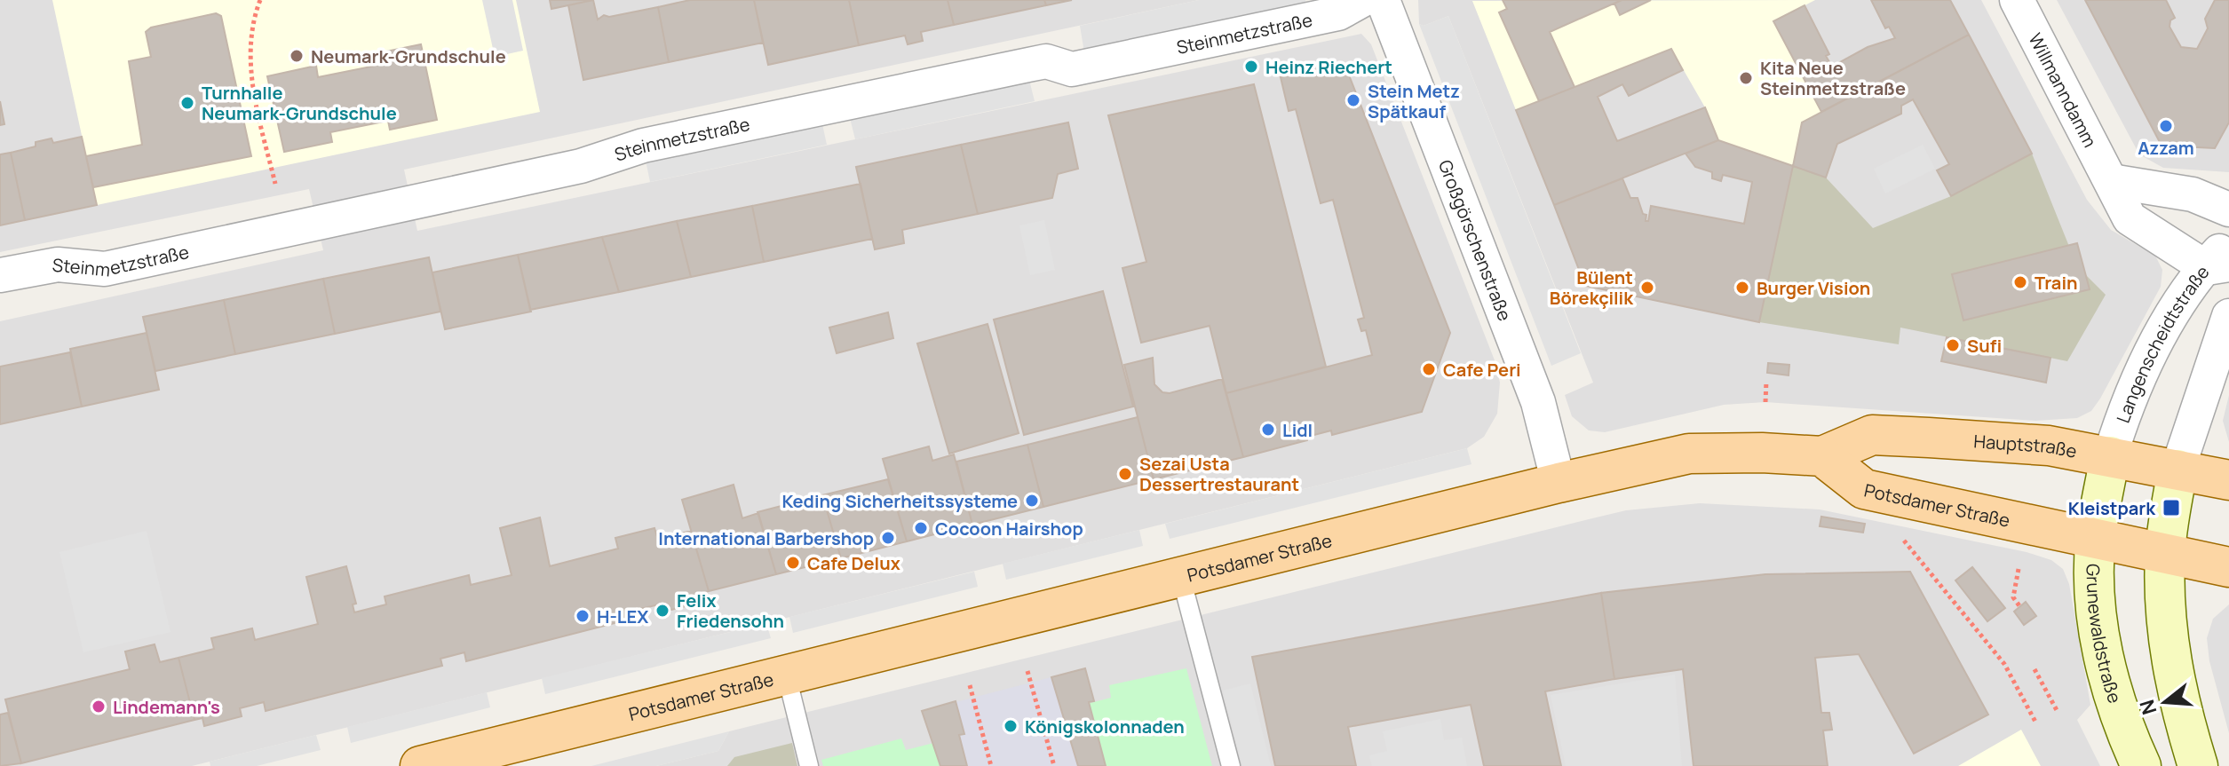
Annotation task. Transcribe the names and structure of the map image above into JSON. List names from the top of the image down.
{
  "streets": {
    "main road": ["Hauptstraße", "Potsdamer Straße", "Grunewaldstraße"],
    "street": [
      "Steinmetzstraße",
      "Willmanndamm",
      "Großgörschenstraße",
      "Langenscheidtstraße"
    ]
  },
  "crossings": [
    ["Willmanndamm", "Langenscheidtstraße"],
    ["Großgörschenstraße", "Potsdamer Straße"],
    ["Langenscheidtstraße", "Hauptstraße"],
    ["Langenscheidtstraße", "Grunewaldstraße"],
    ["Hauptstraße", "Potsdamer Straße"],
    ["Hauptstraße", "Grunewaldstraße"],
    ["Potsdamer Straße", "Grunewaldstraße"]
  ],
  "places": {
    "other": [
      "Neumark-Grundschule",
      "Heinz Riechert",
      "Kita Neue Steinmetzstraße",
      "Stein Metz Spätkauf",
      "Turnhalle Neumark-Grundschule",
      "Azzam",
      "Train",
      "Bülent Börekçilik",
      "Burger Vision",
      "Sufi",
      "Cafe Peri",
      "Lidl",
      "Sezai Usta Dessertrestaurant",
      "Keding Sicherheitssysteme",
      "Cocoon Hairshop",
      "International Barbershop",
      "Cafe Delux",
      "Felix Friedensohn",
      "H-LEX",
      "Lindemann's",
      "Königskolonnaden"
    ],
    "transit": ["Kleistpark"]
  },
  "north": "left"
}
